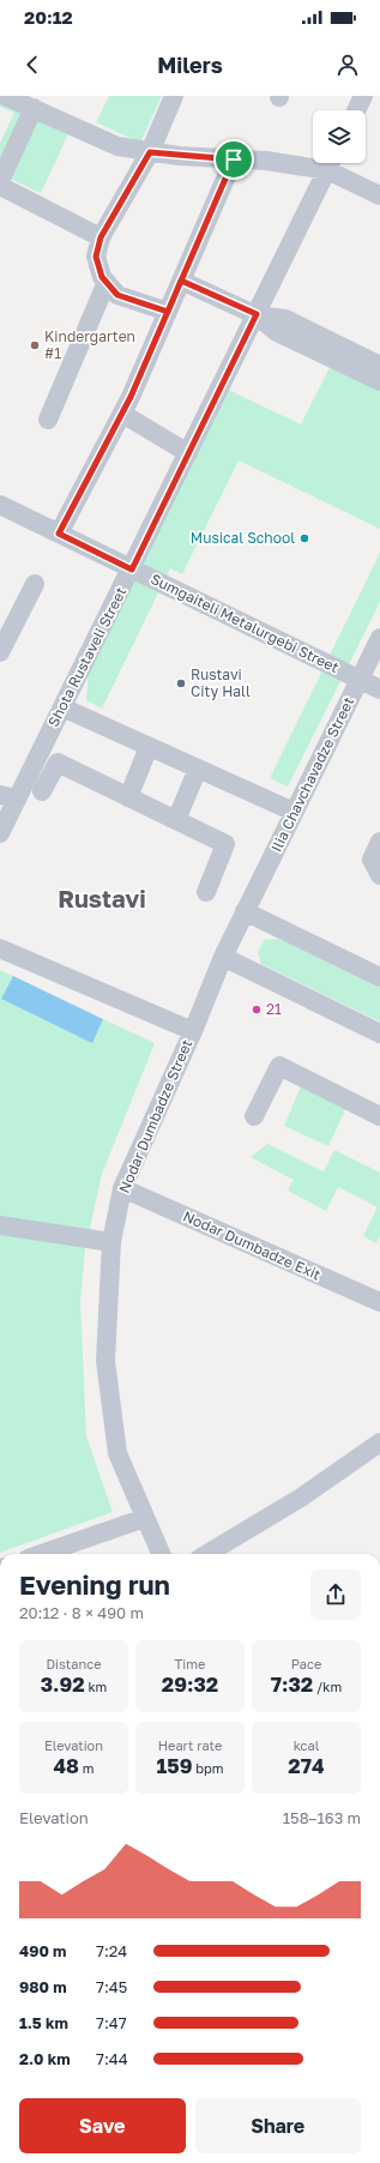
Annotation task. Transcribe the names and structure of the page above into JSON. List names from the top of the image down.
{
  "streets": {
    "street": [
      "Sumgaiteli Metalurgebi Street",
      "Shota Rustaveli Street",
      "Ilia Chavchavadze Street",
      "Nodar Dumbadze Street",
      "Nodar Dumbadze Exit"
    ]
  },
  "crossings": [
    ["Sumgaiteli Metalurgebi Street", "Shota Rustaveli Street"],
    ["Sumgaiteli Metalurgebi Street", "Ilia Chavchavadze Street"],
    ["Ilia Chavchavadze Street", "Nodar Dumbadze Street"],
    ["Nodar Dumbadze Street", "Nodar Dumbadze Exit"]
  ],
  "districts": ["Rustavi"],
  "places": [
    "Kindergarten #1",
    "Musical School",
    "Rustavi City Hall",
    "21"
  ],
  "page": {
    "status": "20:12",
    "header": "Milers",
    "heading": ["Evening run", "20:12 · 8 × 490 m"],
    "stats": [
      ["Distance", "3.92 km"],
      ["Time", "29:32"],
      ["Pace", "7:32 /km"],
      ["Elevation", "48 m"],
      ["Heart rate", "159 bpm"],
      ["kcal", "274"]
    ],
    "chart": ["Elevation", "158–163 m"],
    "list": [
      {
        "name": "490 m",
        "note": "7:24"
      },
      {
        "name": "980 m",
        "note": "7:45"
      },
      {
        "name": "1.5 km",
        "note": "7:47"
      },
      {
        "name": "2.0 km",
        "note": "7:44"
      }
    ],
    "buttons": ["Save", "Share"]
  }
}
